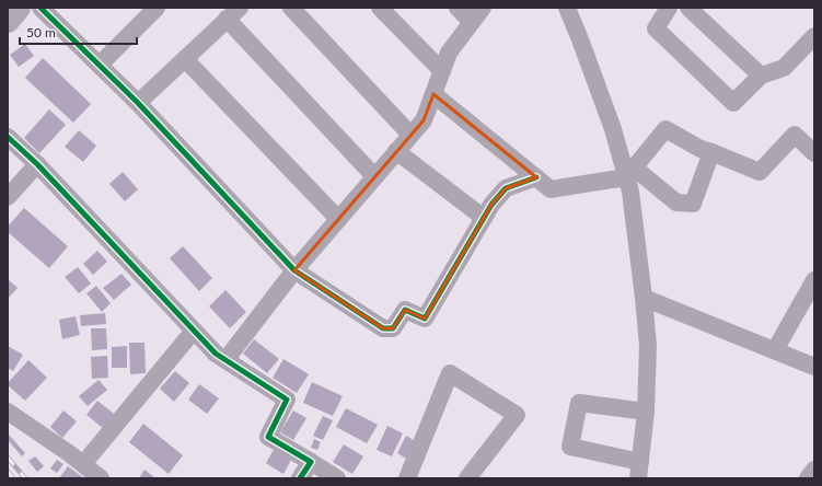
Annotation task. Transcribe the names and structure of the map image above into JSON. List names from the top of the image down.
{
  "scale_bar": "50 m"
}
